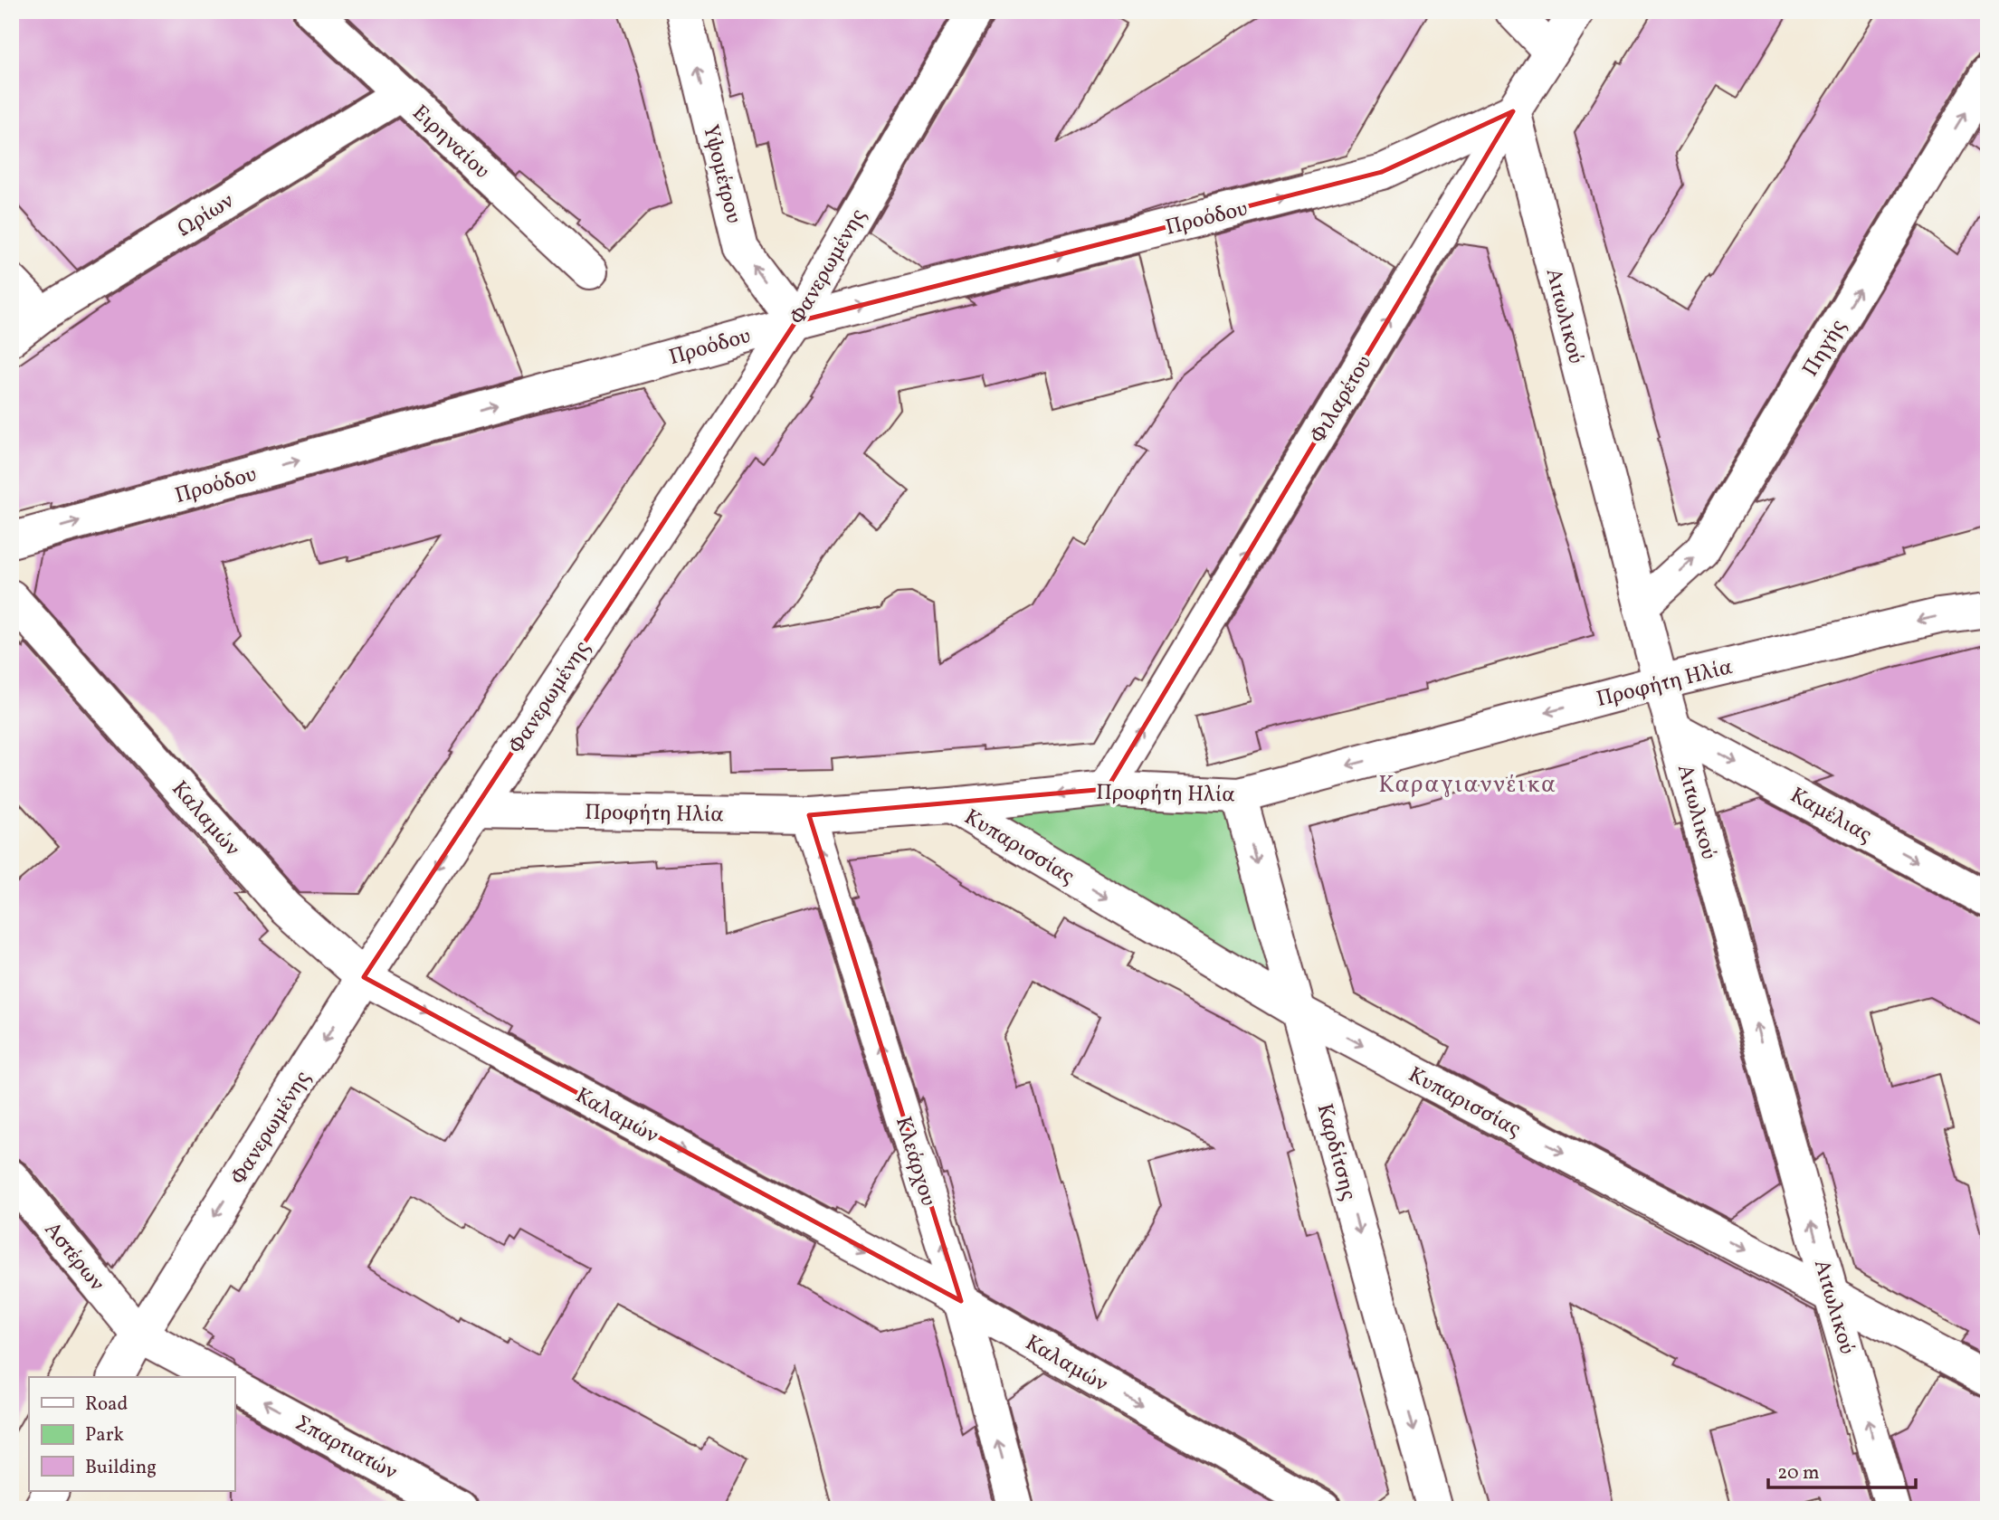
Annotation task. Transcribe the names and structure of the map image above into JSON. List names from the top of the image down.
{
  "streets": {
    "street": [
      "Ειρηναίου",
      "Υψομέτρου",
      "Ωρίων",
      "Προόδου",
      "Φανερωμένης",
      "Αιτωλικού",
      "Πηγής",
      "Φιλαρέτου",
      "Προφήτη Ηλία",
      "Καμέλιας",
      "Καλαμών",
      "Κυπαρισσίας",
      "Καρδίτσης",
      "Κλεάρχου",
      "Αστέρων",
      "Σπαρτιατών"
    ]
  },
  "crossings": [
    ["Ειρηναίου", "Ωρίων"],
    ["Υψομέτρου", "Προόδου"],
    ["Υψομέτρου", "Φανερωμένης"],
    ["Προόδου", "Φανερωμένης"],
    ["Προόδου", "Αιτωλικού"],
    ["Προόδου", "Φιλαρέτου"],
    ["Φανερωμένης", "Προφήτη Ηλία"],
    ["Φανερωμένης", "Καλαμών"],
    ["Φανερωμένης", "Αστέρων"],
    ["Αιτωλικού", "Πηγής"],
    ["Αιτωλικού", "Φιλαρέτου"],
    ["Αιτωλικού", "Προφήτη Ηλία"],
    ["Αιτωλικού", "Καμέλιας"],
    ["Αιτωλικού", "Κυπαρισσίας"],
    ["Φιλαρέτου", "Προφήτη Ηλία"],
    ["Προφήτη Ηλία", "Κυπαρισσίας"],
    ["Προφήτη Ηλία", "Καρδίτσης"],
    ["Προφήτη Ηλία", "Κλεάρχου"],
    ["Καλαμών", "Κλεάρχου"],
    ["Κυπαρισσίας", "Καρδίτσης"]
  ],
  "one_way": [
    "Υψομέτρου",
    "Προόδου",
    "Φανερωμένης",
    "Αιτωλικού",
    "Πηγής",
    "Φιλαρέτου",
    "Προφήτη Ηλία",
    "Καμέλιας",
    "Καλαμών",
    "Κυπαρισσίας",
    "Καρδίτσης",
    "Κλεάρχου",
    "Σπαρτιατών"
  ],
  "districts": ["Καραγιαννέικα"],
  "legend": ["Road", "Park", "Building"],
  "scale_bar": "20 m"
}
